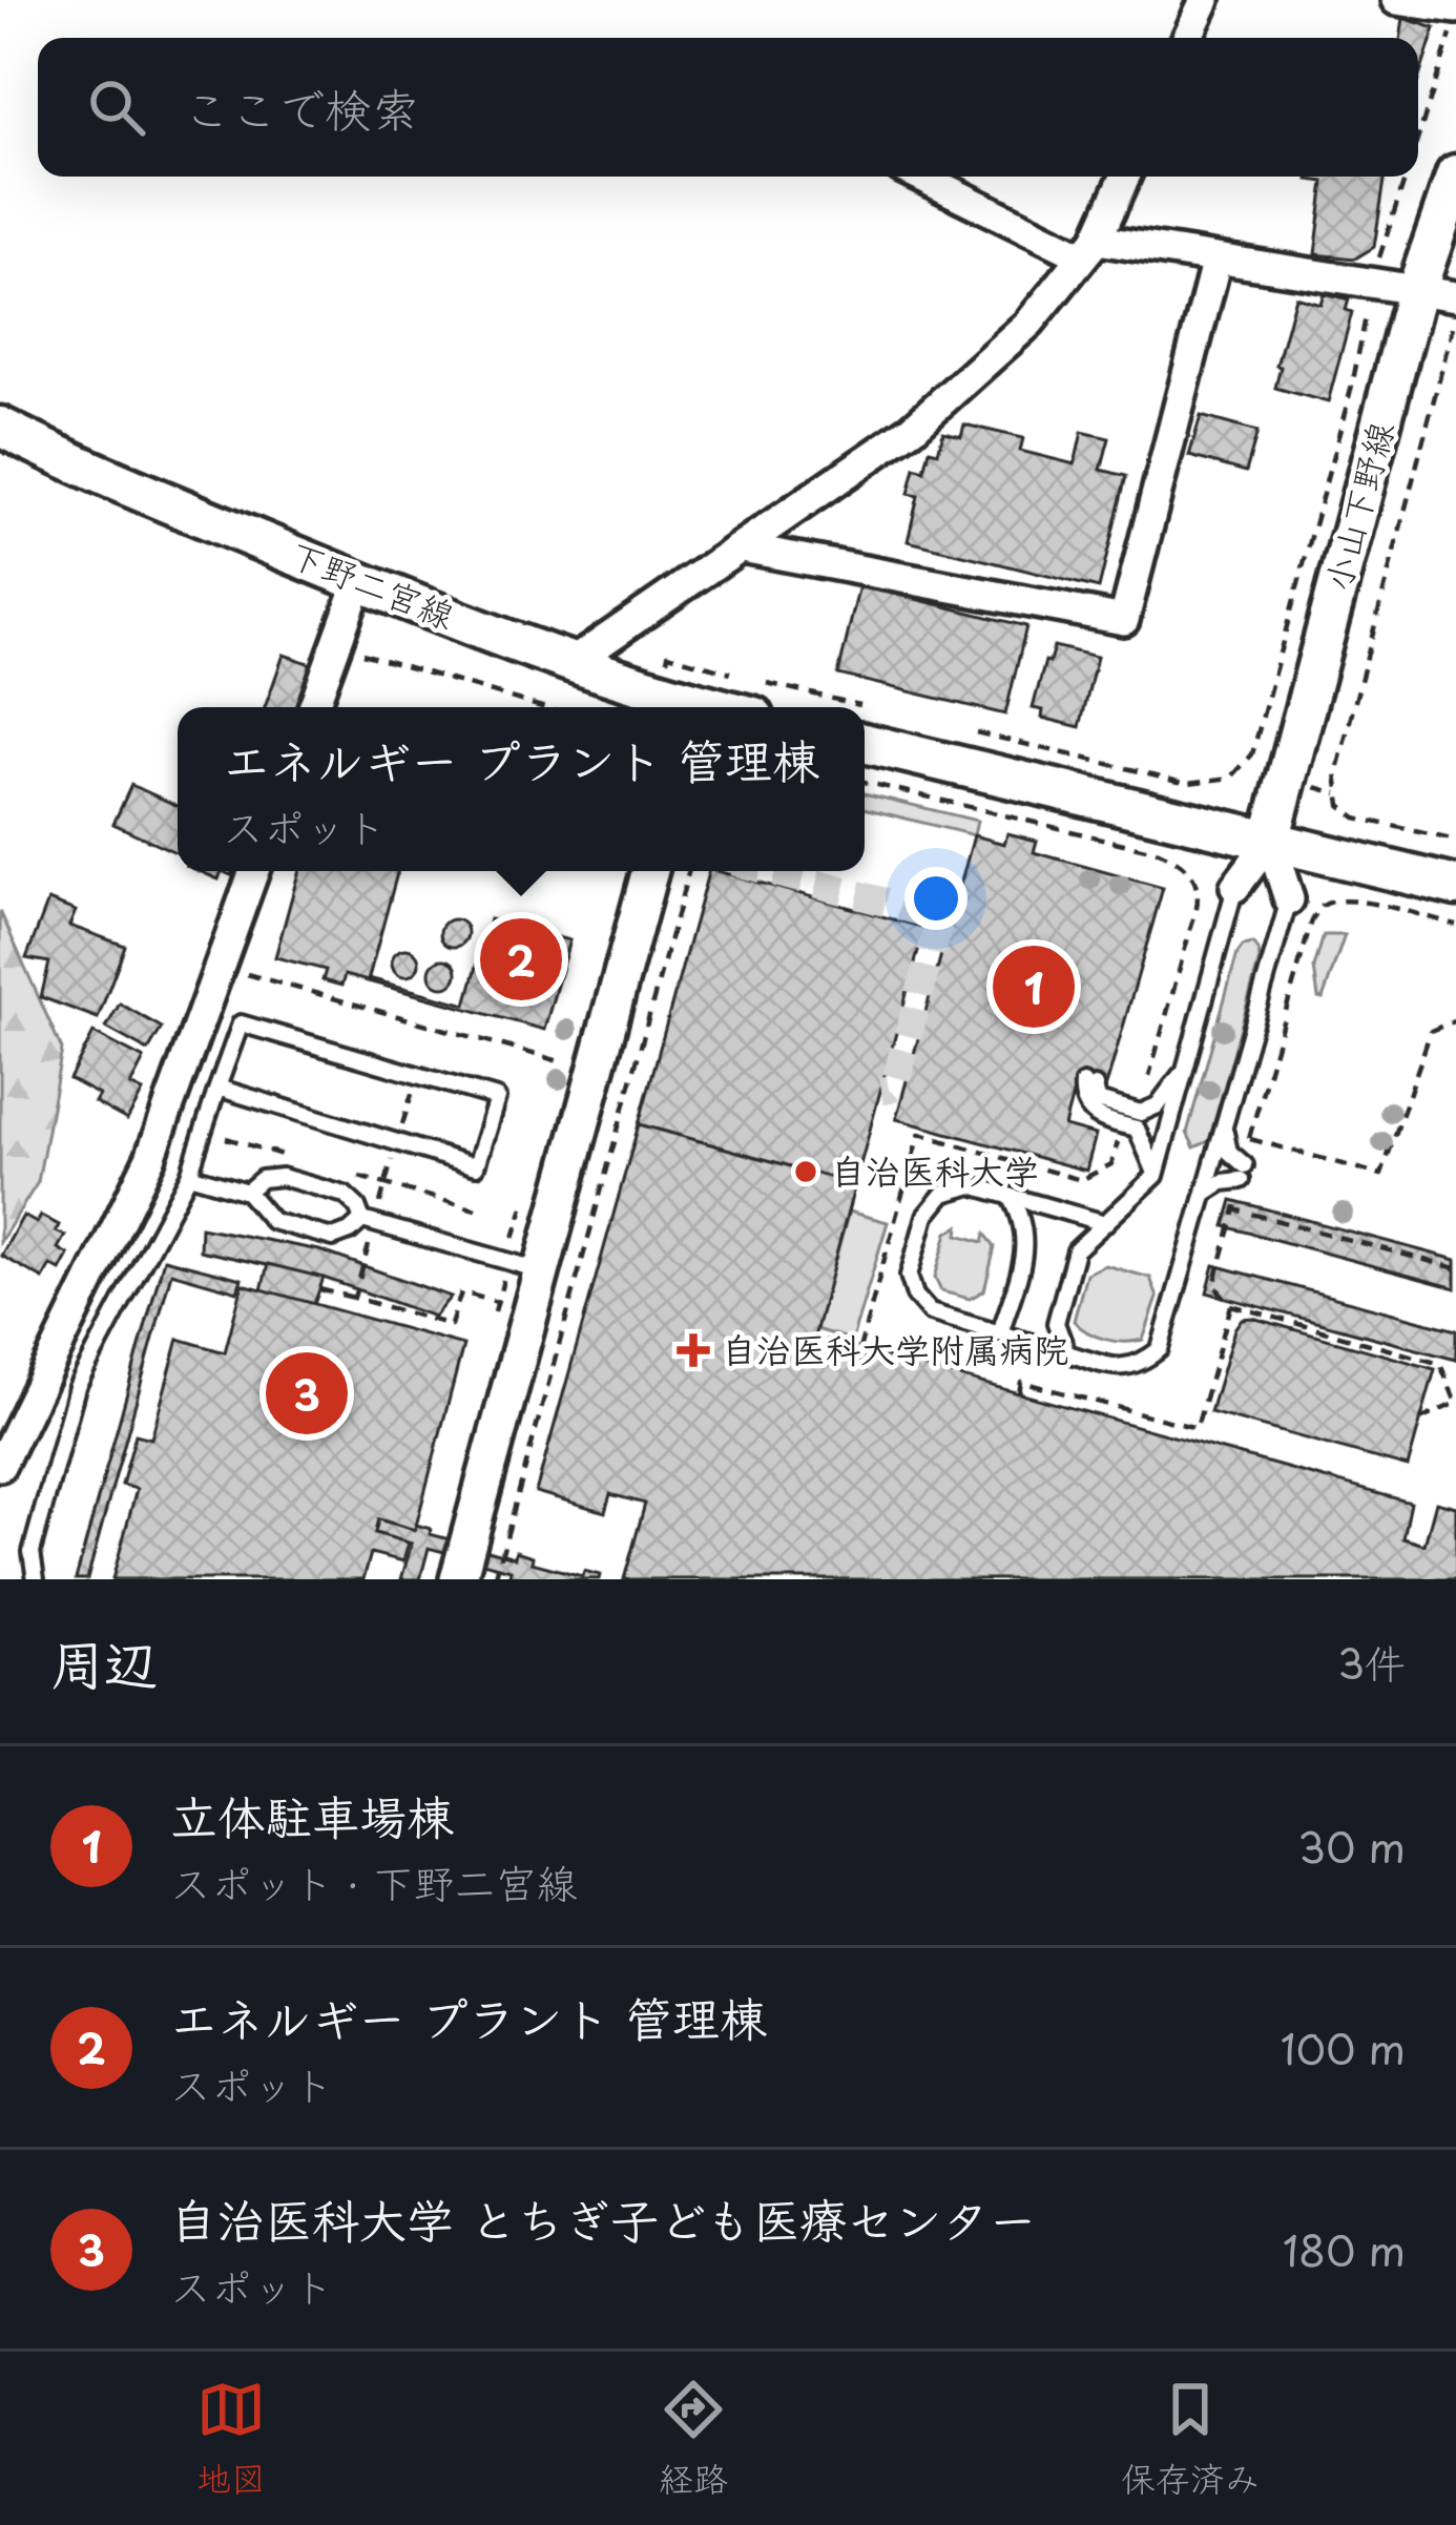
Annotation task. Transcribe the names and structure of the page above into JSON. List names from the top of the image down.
{
  "streets": {
    "main road": ["小山下野線", "下野二宮線"]
  },
  "places": {
    "other": ["自治医科大学"],
    "health": ["自治医科大学附属病院"]
  },
  "page": {
    "search": "ここで検索",
    "popup": ["エネルギー プラント 管理棟", "スポット"],
    "pins": ["2", "1", "3"],
    "heading": ["周辺", "3件"],
    "list": [
      {
        "mark": "1",
        "name": "立体駐車場棟",
        "note": "スポット · 下野二宮線",
        "value": "30 m"
      },
      {
        "mark": "2",
        "name": "エネルギー プラント 管理棟",
        "note": "スポット",
        "value": "100 m"
      },
      {
        "mark": "3",
        "name": "自治医科大学 とちぎ子ども医療センター",
        "note": "スポット",
        "value": "180 m"
      }
    ],
    "nav": ["地図", "経路", "保存済み"]
  }
}
